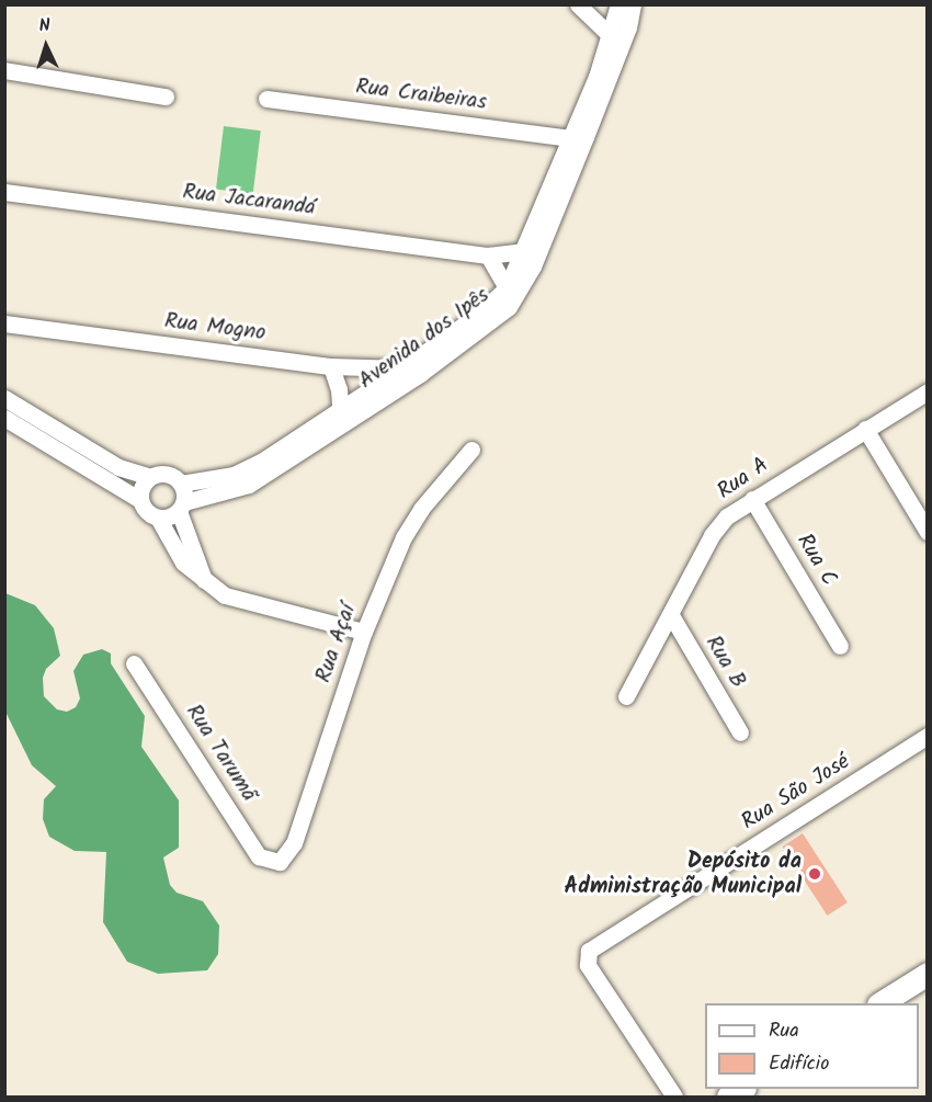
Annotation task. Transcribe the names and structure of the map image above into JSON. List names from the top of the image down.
{
  "streets": {
    "street": [
      "Rua Craibeiras",
      "Rua Jacarandá",
      "Rua Mogno",
      "Avenida dos Ipês",
      "Rua A",
      "Rua C",
      "Rua Açaí",
      "Rua B",
      "Rua Tarumã",
      "Rua São José"
    ]
  },
  "crossings": [
    ["Rua Craibeiras", "Avenida dos Ipês"],
    ["Rua Jacarandá", "Avenida dos Ipês"],
    ["Rua Mogno", "Avenida dos Ipês"],
    ["Rua A", "Rua C"],
    ["Rua A", "Rua B"],
    ["Rua Açaí", "Rua Tarumã"]
  ],
  "places": ["Depósito da Administração Municipal"],
  "legend": ["Rua", "Edifício"],
  "north": "top"
}
